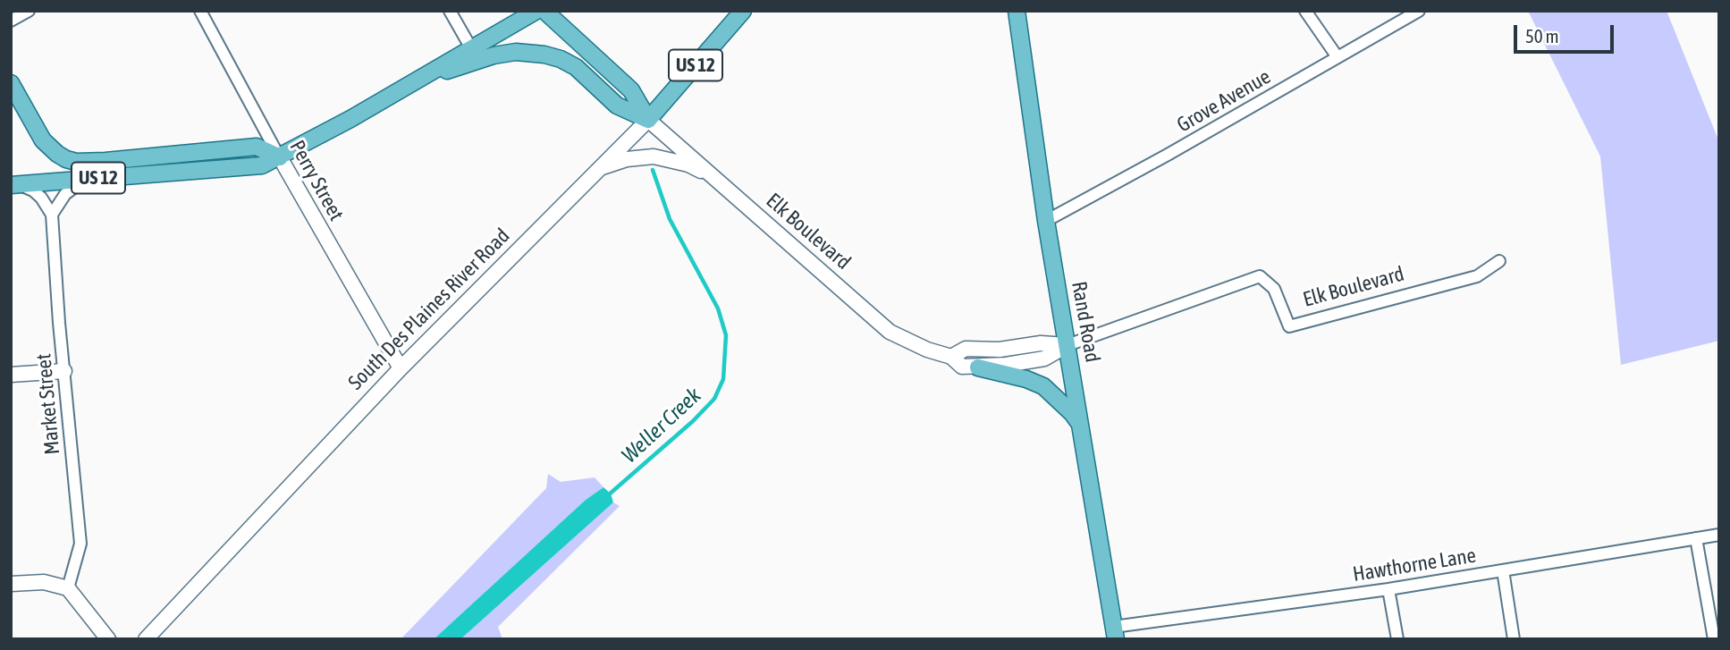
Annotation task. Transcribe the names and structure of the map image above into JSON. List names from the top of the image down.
{
  "streets": {
    "main road": [
      "US 12",
      "Perry Street",
      "Elk Boulevard",
      "South Des Plaines River Road",
      "Rand Road"
    ],
    "street": ["Grove Avenue", "Market Street", "Hawthorne Lane"]
  },
  "crossings": [
    ["US 12", "Perry Street"],
    ["US 12", "Elk Boulevard"],
    ["Grove Avenue", "Rand Road"],
    ["Perry Street", "South Des Plaines River Road"],
    ["Elk Boulevard", "South Des Plaines River Road"],
    ["Elk Boulevard", "Rand Road"],
    ["Rand Road", "Hawthorne Lane"]
  ],
  "water": ["Weller Creek"],
  "scale_bar": "50 m"
}
